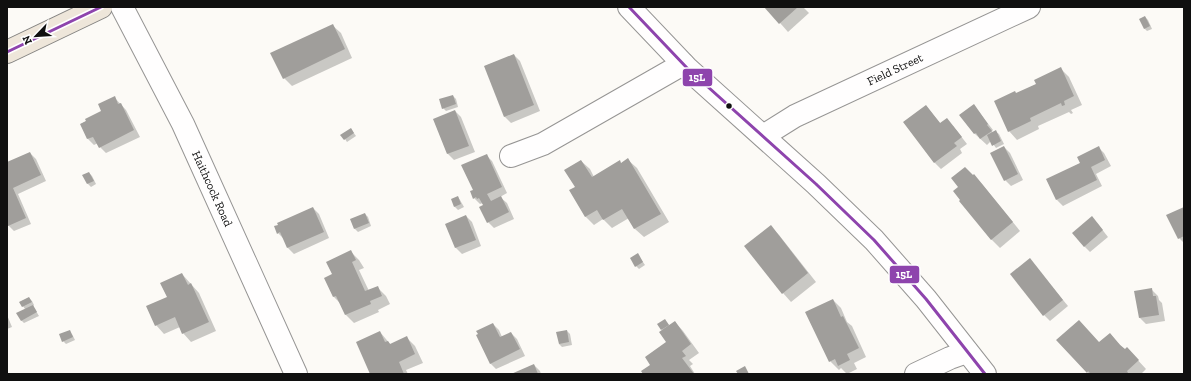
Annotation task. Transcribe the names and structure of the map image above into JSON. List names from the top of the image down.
{
  "streets": {
    "street": ["Field Street", "Haithcock Road"]
  },
  "lines": ["transit line 15L"],
  "north": "bottom left"
}
